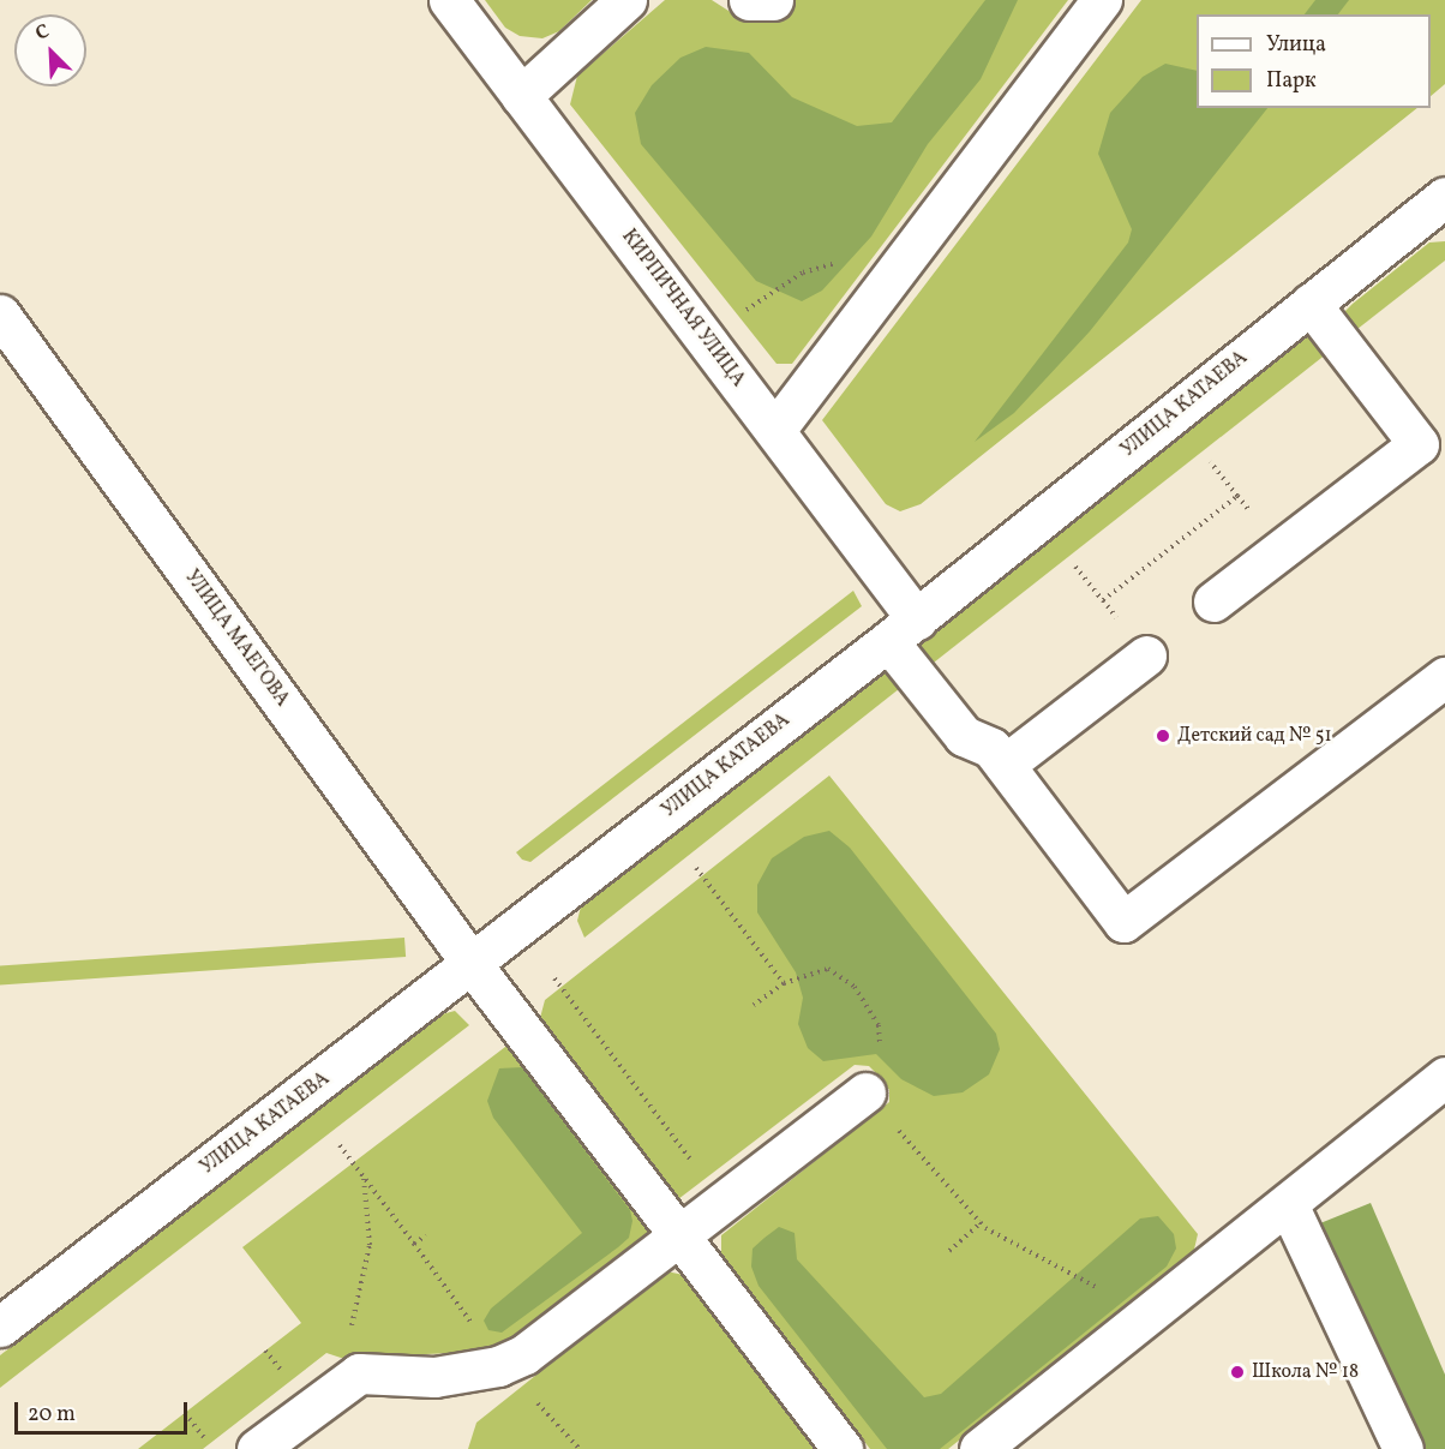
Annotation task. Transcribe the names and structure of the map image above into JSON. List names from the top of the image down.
{
  "streets": {
    "street": ["КИРПИЧНАЯ УЛИЦА", "УЛИЦА КАТАЕВА", "УЛИЦА МАЕГОВА"]
  },
  "crossings": [
    ["КИРПИЧНАЯ УЛИЦА", "УЛИЦА КАТАЕВА"],
    ["УЛИЦА КАТАЕВА", "УЛИЦА МАЕГОВА"]
  ],
  "places": ["Детский сад № 51", "Школа № 18"],
  "legend": ["Улица", "Парк"],
  "scale_bar": "20 m",
  "north": "top left"
}
